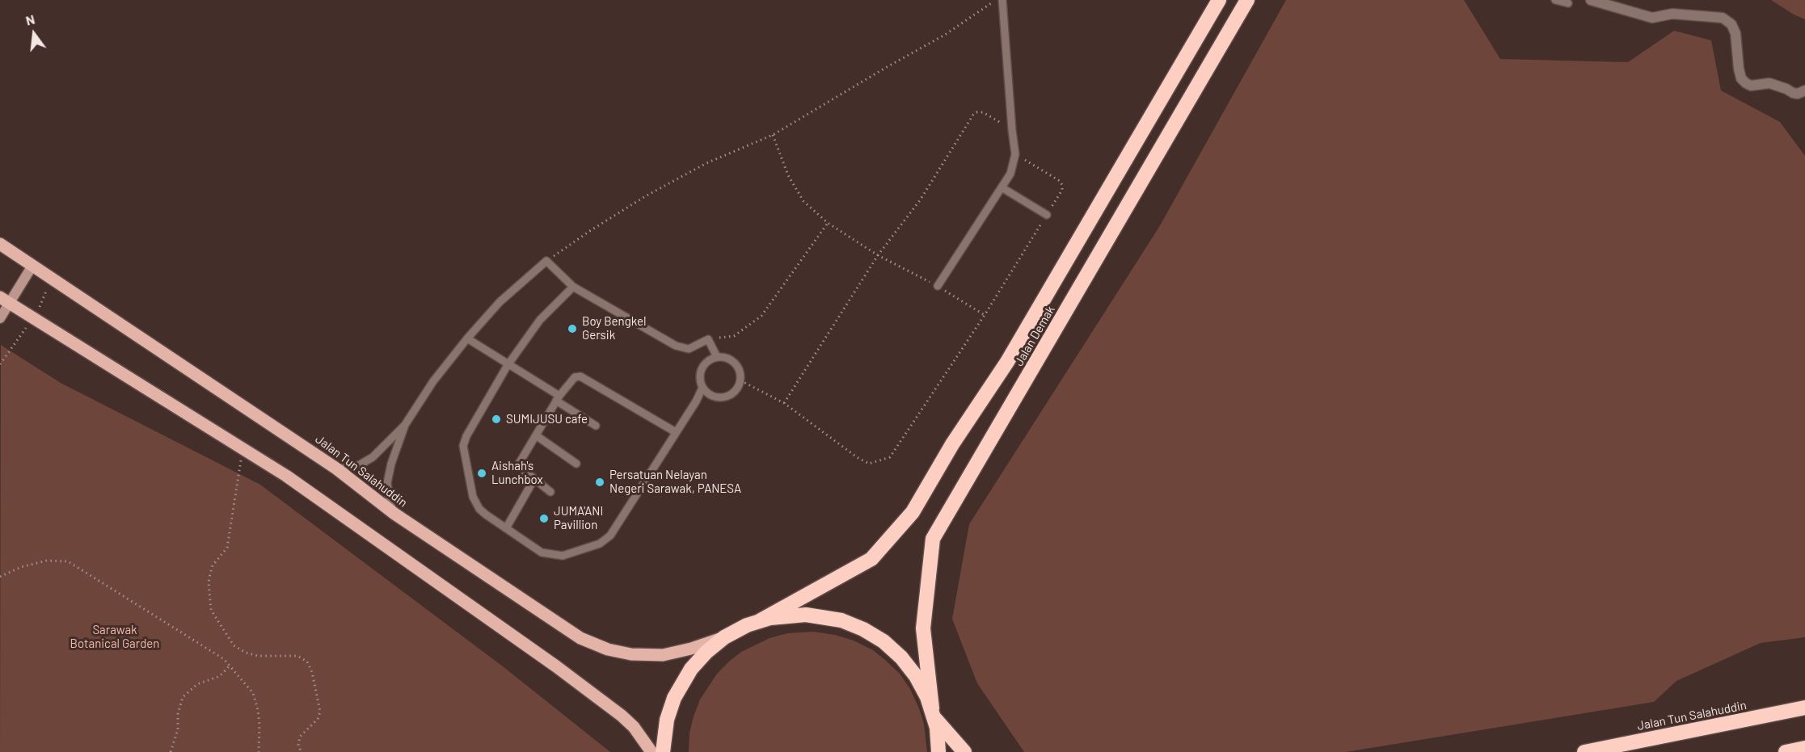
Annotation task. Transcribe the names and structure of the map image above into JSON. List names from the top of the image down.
{
  "streets": {
    "highway": ["Jalan Demak", "Jalan Tun Salahuddin"]
  },
  "parks": ["Sarawak Botanical Garden"],
  "places": [
    "Boy Bengkel Gersik",
    "SUMIJUSU cafe",
    "Aishah's Lunchbox",
    "Persatuan Nelayan Negeri Sarawak, PANESA",
    "JUMA'ANI Pavillion"
  ],
  "north": "top"
}
